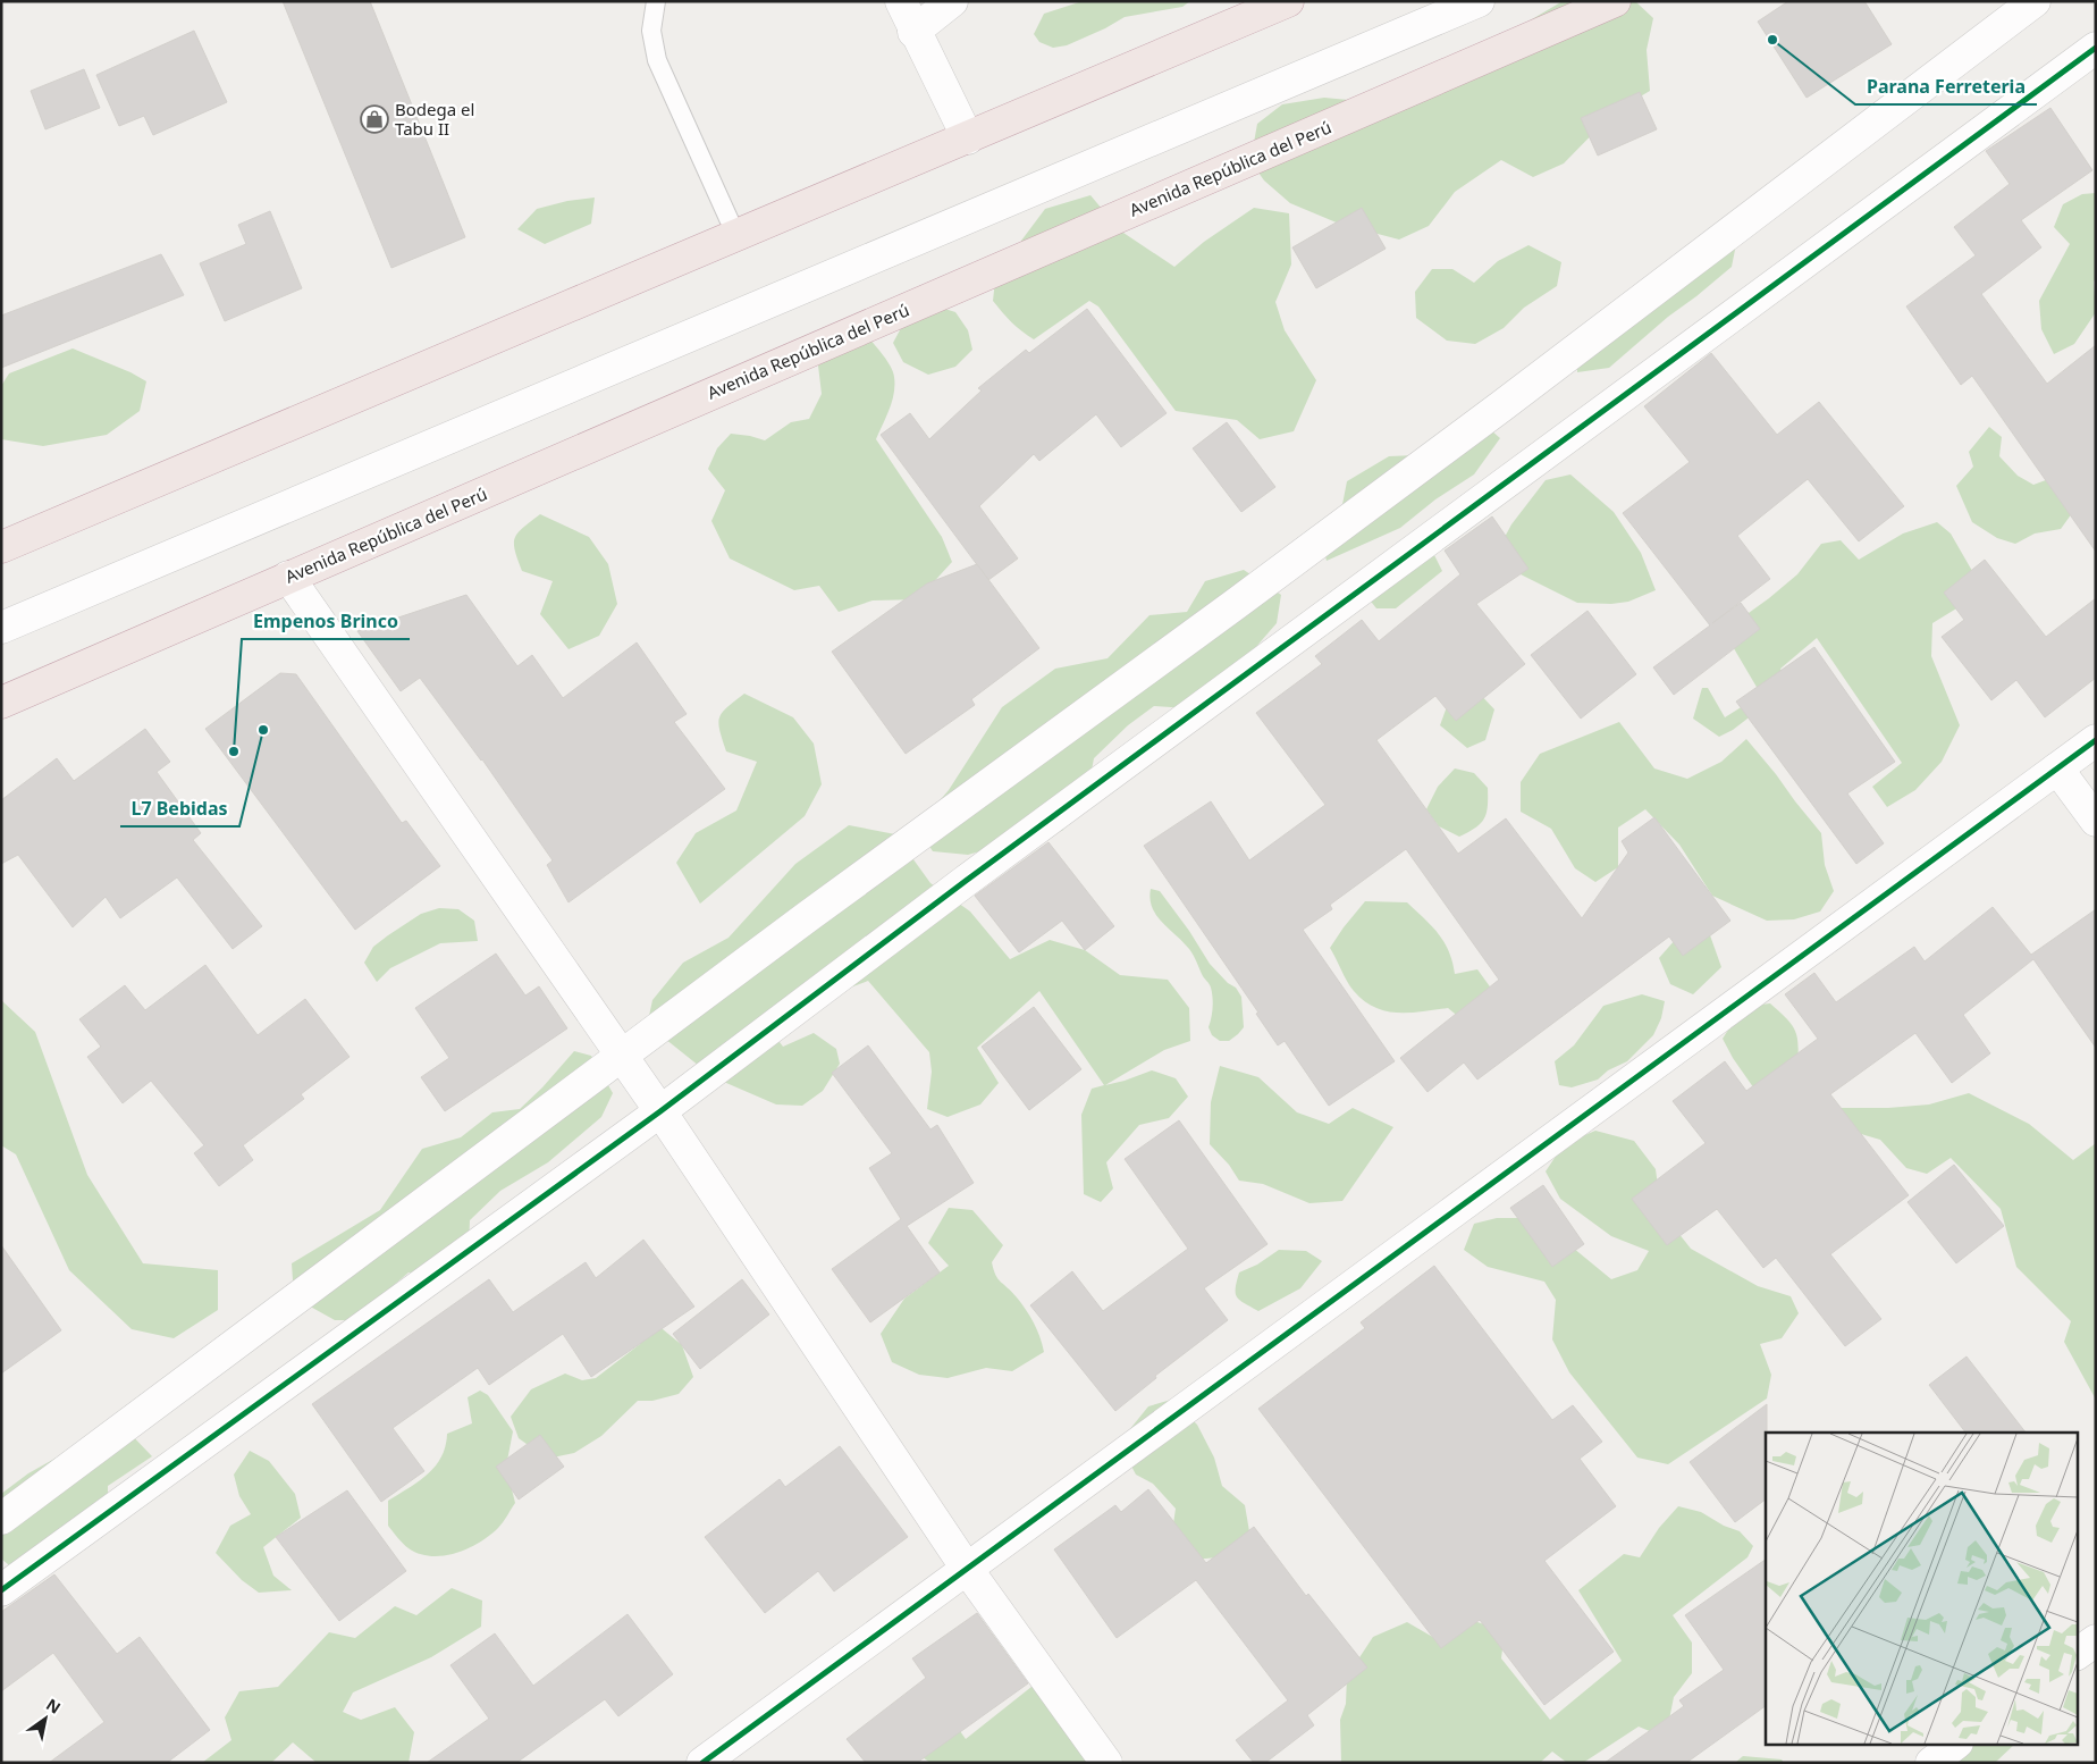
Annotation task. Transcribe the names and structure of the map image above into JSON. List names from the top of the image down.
{
  "streets": {
    "highway": ["Avenida República del Perú"]
  },
  "places": {
    "other": ["Parana Ferreteria", "L7 Bebidas", "Empenos Brinco"],
    "shop": ["Bodega el Tabu II"]
  },
  "north": "top right"
}
